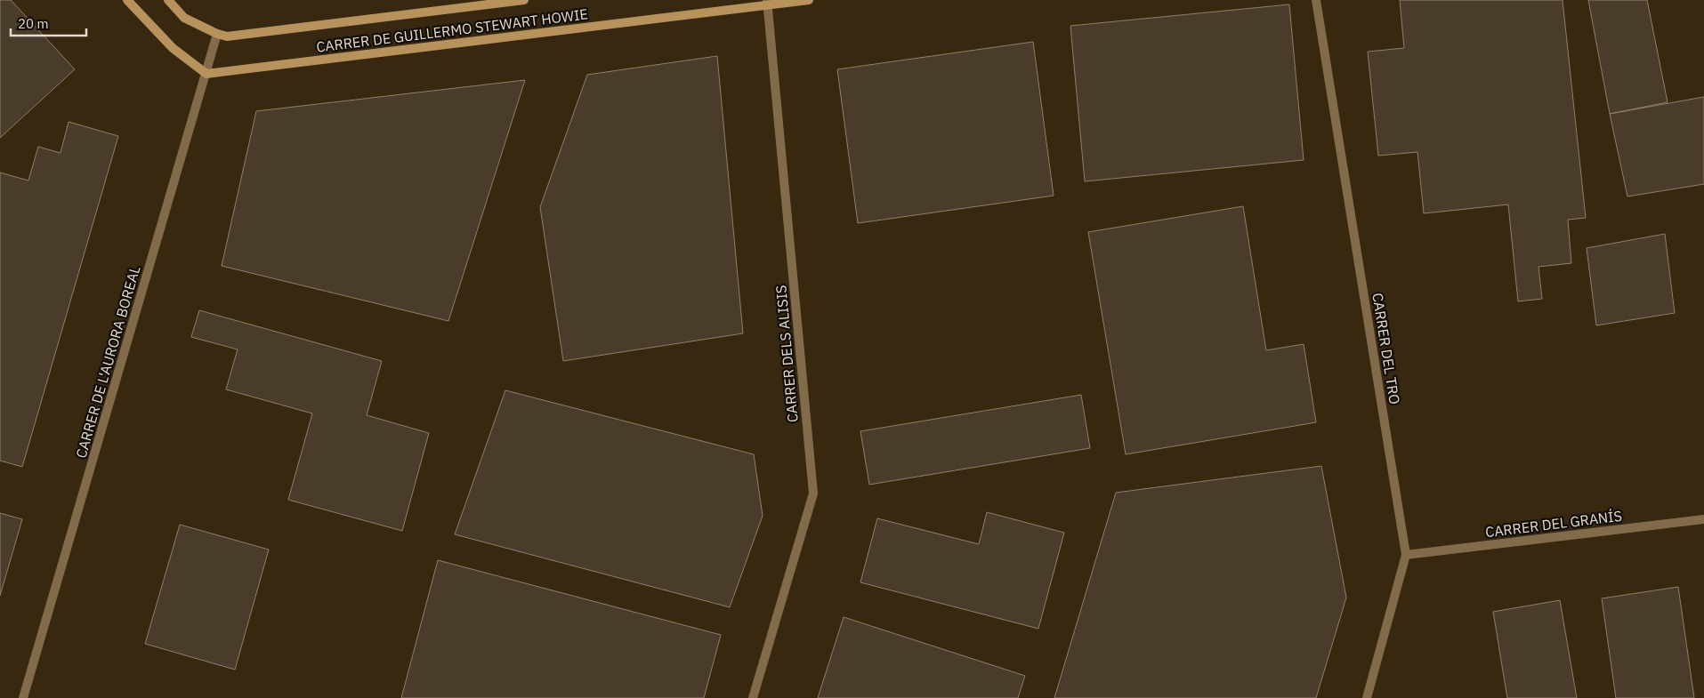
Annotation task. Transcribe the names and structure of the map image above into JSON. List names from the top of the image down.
{
  "streets": {
    "street": [
      "CARRER DE GUILLERMO STEWART HOWIE",
      "CARRER DEL TRO",
      "CARRER DELS ALISIS",
      "CARRER DE L'AURORA BOREAL",
      "CARRER DEL GRANÍS"
    ]
  },
  "crossings": [
    ["CARRER DE GUILLERMO STEWART HOWIE", "CARRER DELS ALISIS"],
    ["CARRER DE GUILLERMO STEWART HOWIE", "CARRER DE L'AURORA BOREAL"],
    ["CARRER DEL TRO", "CARRER DEL GRANÍS"]
  ],
  "scale_bar": "20 m"
}
